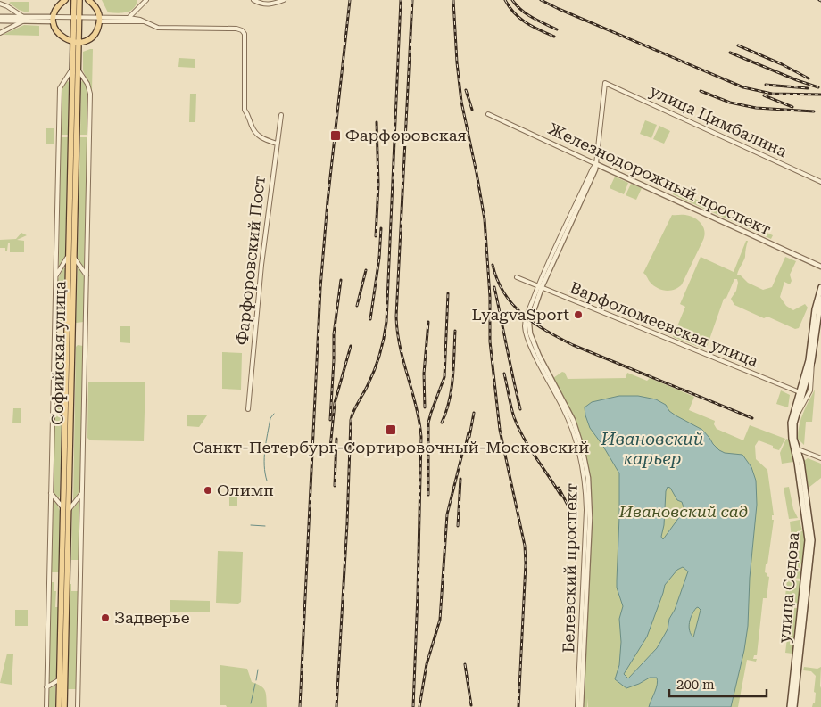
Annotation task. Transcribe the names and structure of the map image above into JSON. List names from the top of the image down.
{
  "streets": {
    "main road": ["Софийская улица", "улица Седова"],
    "street": [
      "улица Цимбалина",
      "Железнодорожный проспект",
      "Фарфоровский Пост",
      "Варфоломеевская улица",
      "Белевский проспект"
    ]
  },
  "crossings": [
    ["улица Цимбалина", "Белевский проспект"],
    ["Железнодорожный проспект", "Белевский проспект"],
    ["Варфоломеевская улица", "Белевский проспект"],
    ["Варфоломеевская улица", "улица Седова"]
  ],
  "water": ["Ивановский карьер"],
  "parks": ["Ивановский сад"],
  "places": {
    "transit": ["Фарфоровская", "Санкт-Петербург-Сортировочный-Московский"],
    "other": ["LyagvaSport", "Олимп", "Задверье"]
  },
  "scale_bar": "200 m"
}
